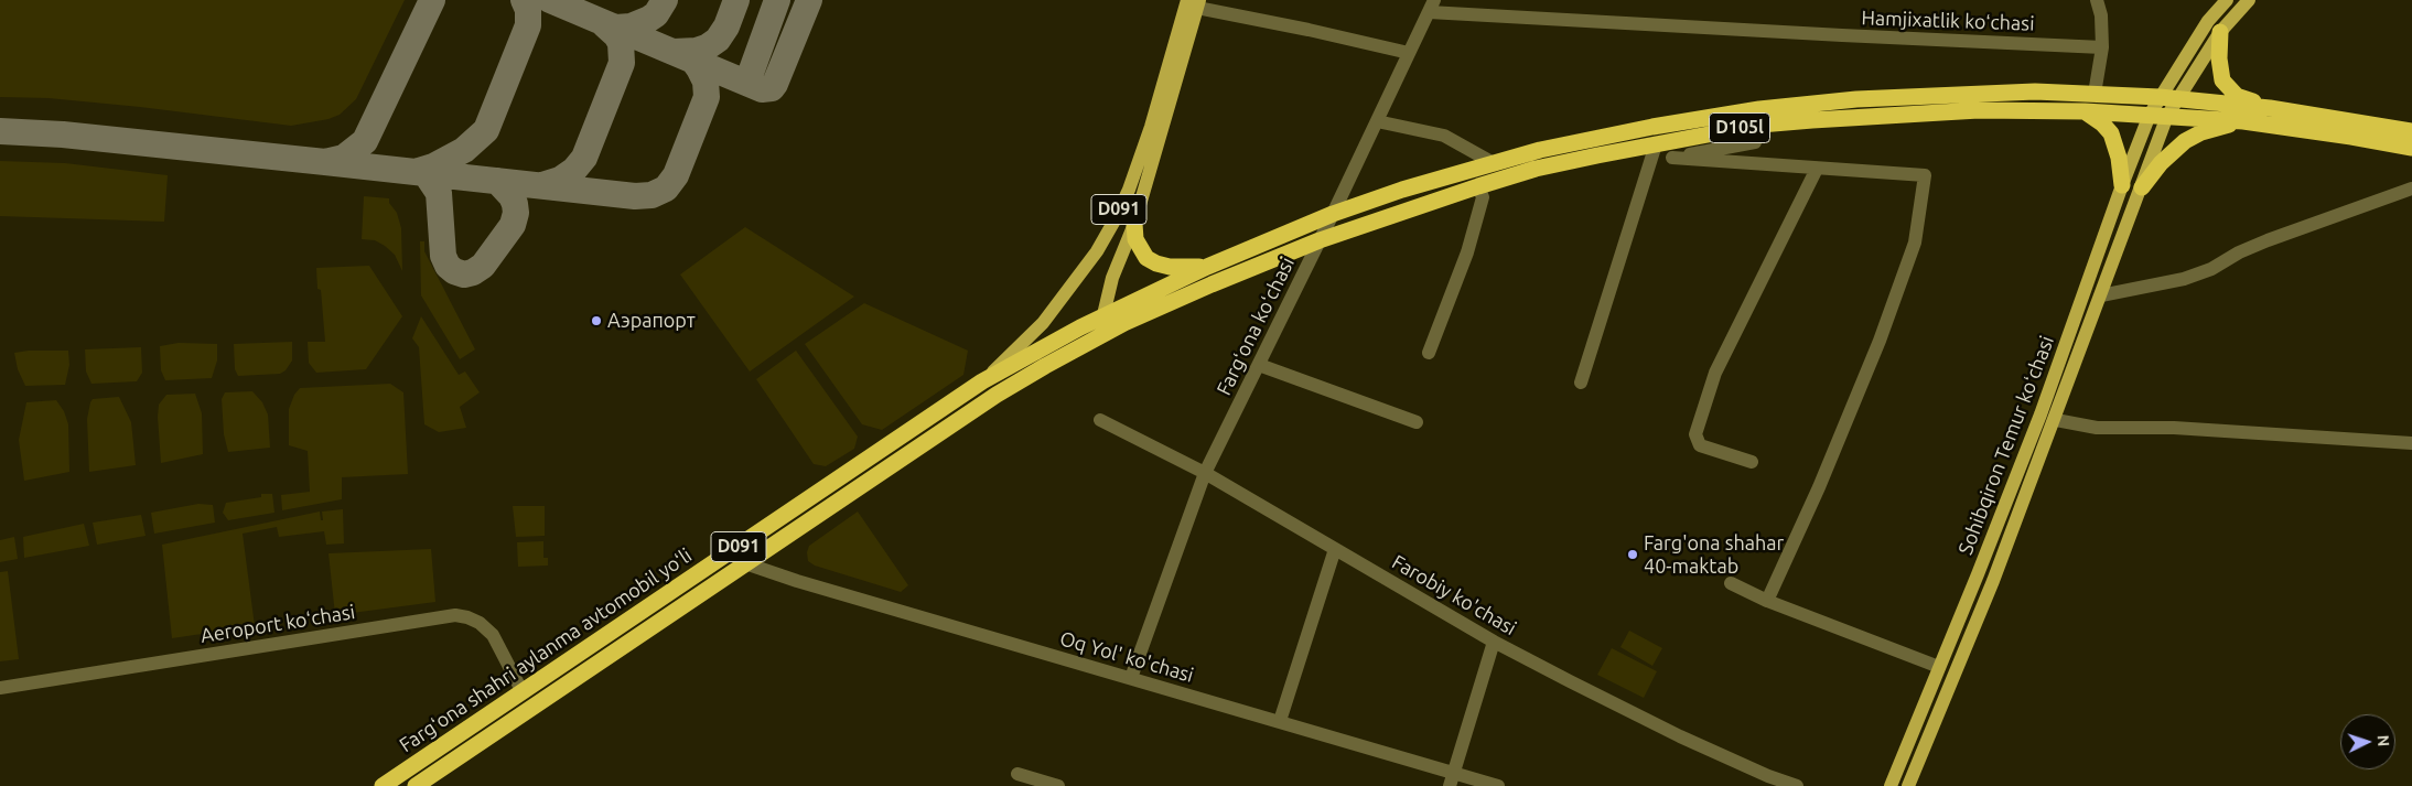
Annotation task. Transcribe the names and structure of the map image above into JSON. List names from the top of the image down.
{
  "streets": {
    "highway": ["D105l", "D091", "Fargʻona shahri aylanma avtomobil yoʻli"],
    "main road": ["Sohibqiron Temur koʻchasi"],
    "street": [
      "Hamjixatlik koʻchasi",
      "Fargʻona koʻchasi",
      "Farobiy ko'chasi",
      "Aeroport koʻchasi",
      "Oq Yol' ko'chasi"
    ]
  },
  "crossings": [
    ["Hamjixatlik koʻchasi", "Fargʻona koʻchasi"],
    ["D091", "Fargʻona shahri aylanma avtomobil yoʻli"],
    ["Fargʻona koʻchasi", "Farobiy ko'chasi"],
    ["Fargʻona koʻchasi", "Fargʻona shahri aylanma avtomobil yoʻli"],
    ["Fargʻona koʻchasi", "Oq Yol' ko'chasi"],
    ["Sohibqiron Temur koʻchasi", "Fargʻona shahri aylanma avtomobil yoʻli"],
    ["Aeroport koʻchasi", "Fargʻona shahri aylanma avtomobil yoʻli"],
    ["Fargʻona shahri aylanma avtomobil yoʻli", "Oq Yol' ko'chasi"]
  ],
  "places": ["Аэрапорт", "Farg'ona shahar 40-maktab"],
  "north": "right"
}
